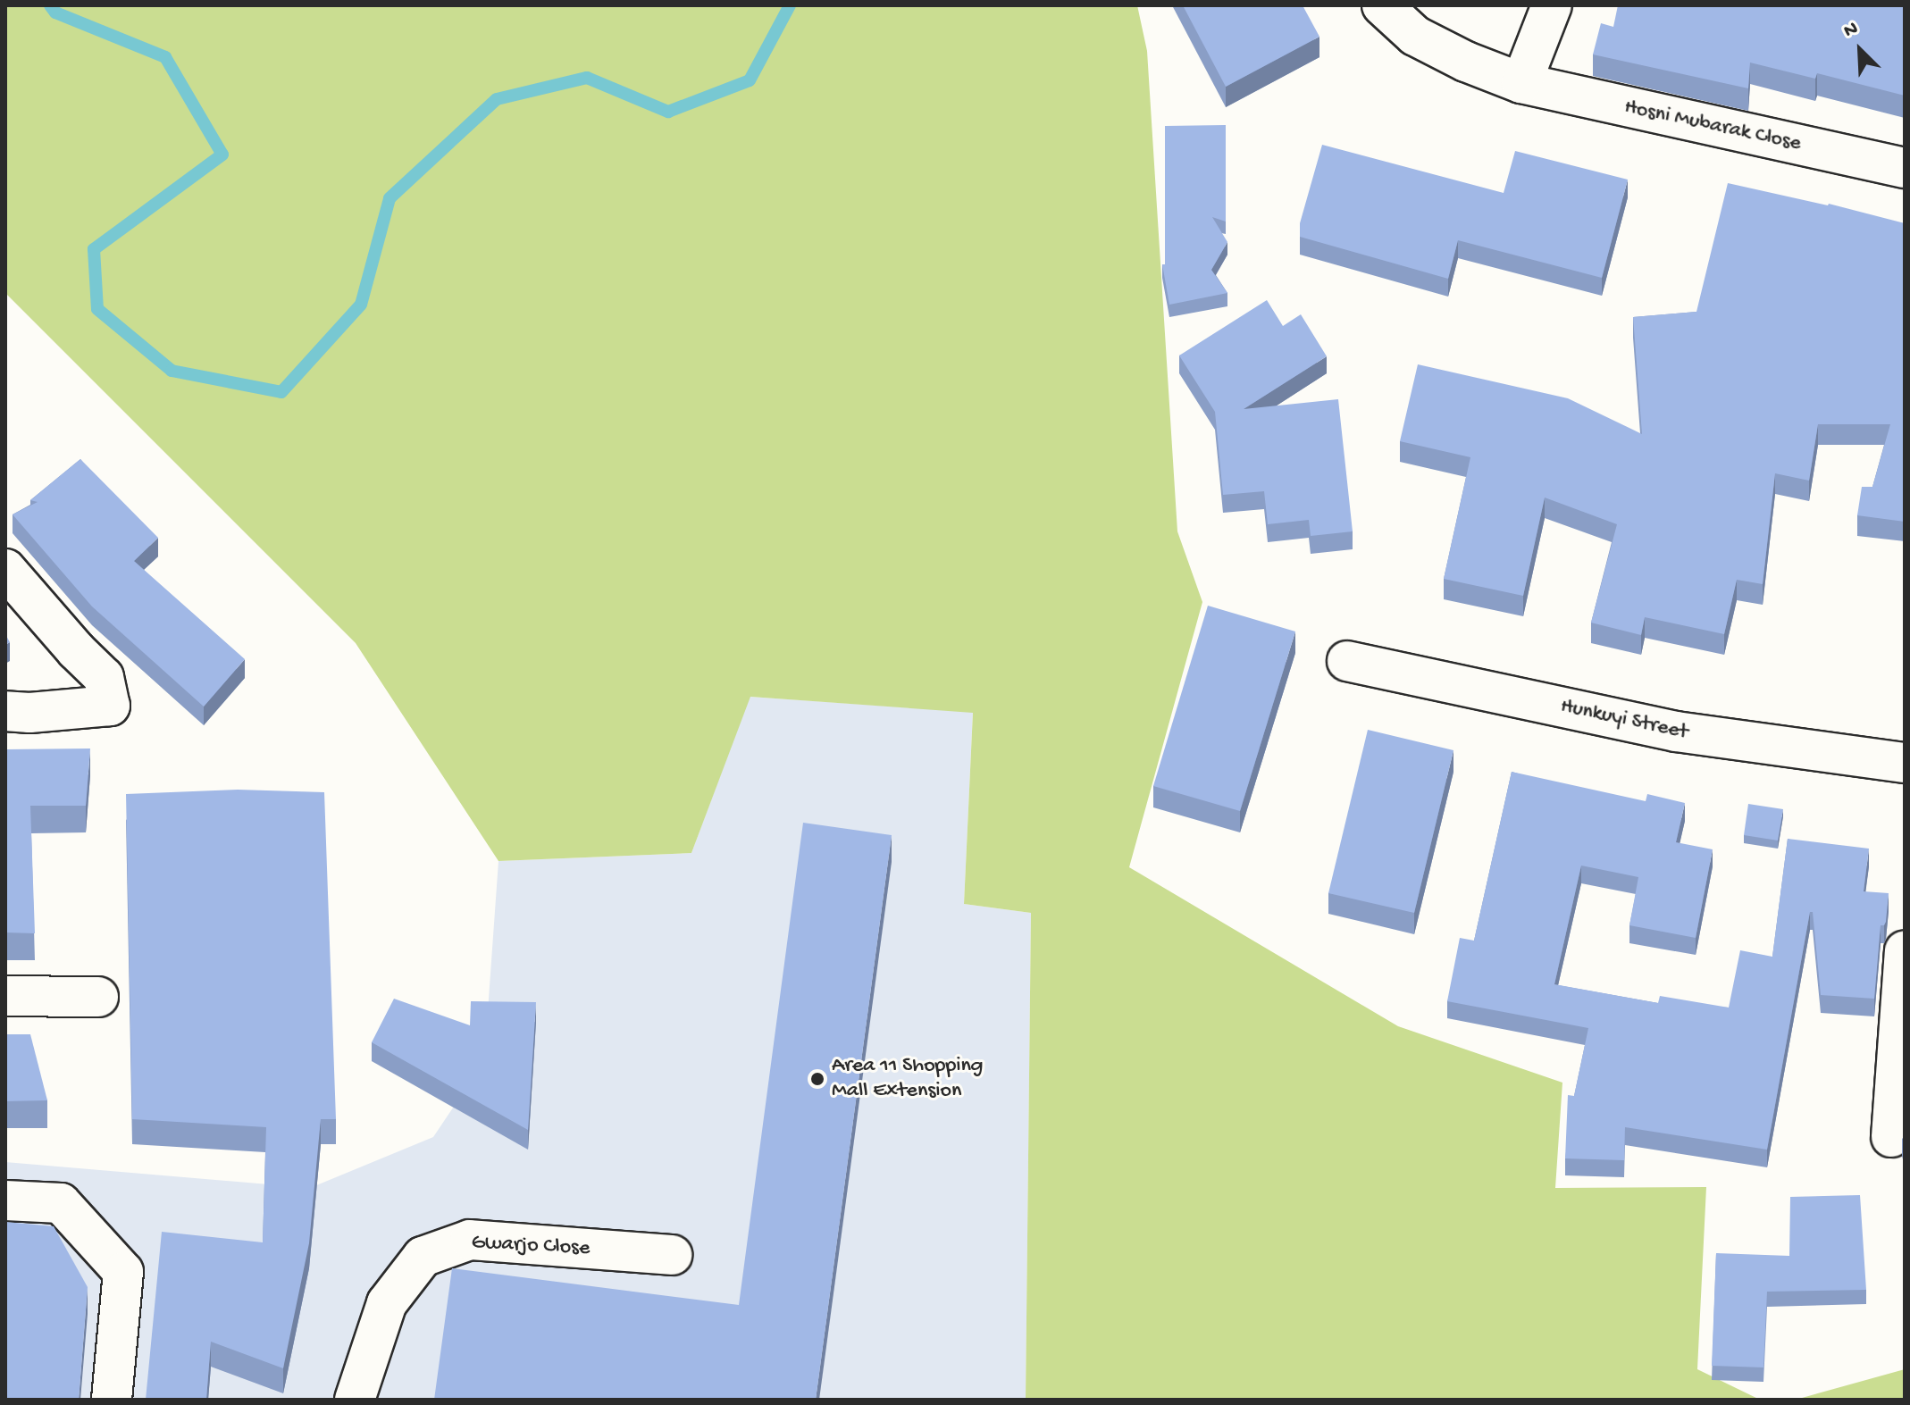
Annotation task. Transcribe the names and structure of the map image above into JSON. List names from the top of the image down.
{
  "streets": {
    "street": ["Hosni Mubarak Close", "Hunkuyi Street", "Gwarjo Close"]
  },
  "places": ["Area 11 Shopping Mall Extension"],
  "north": "top left"
}
